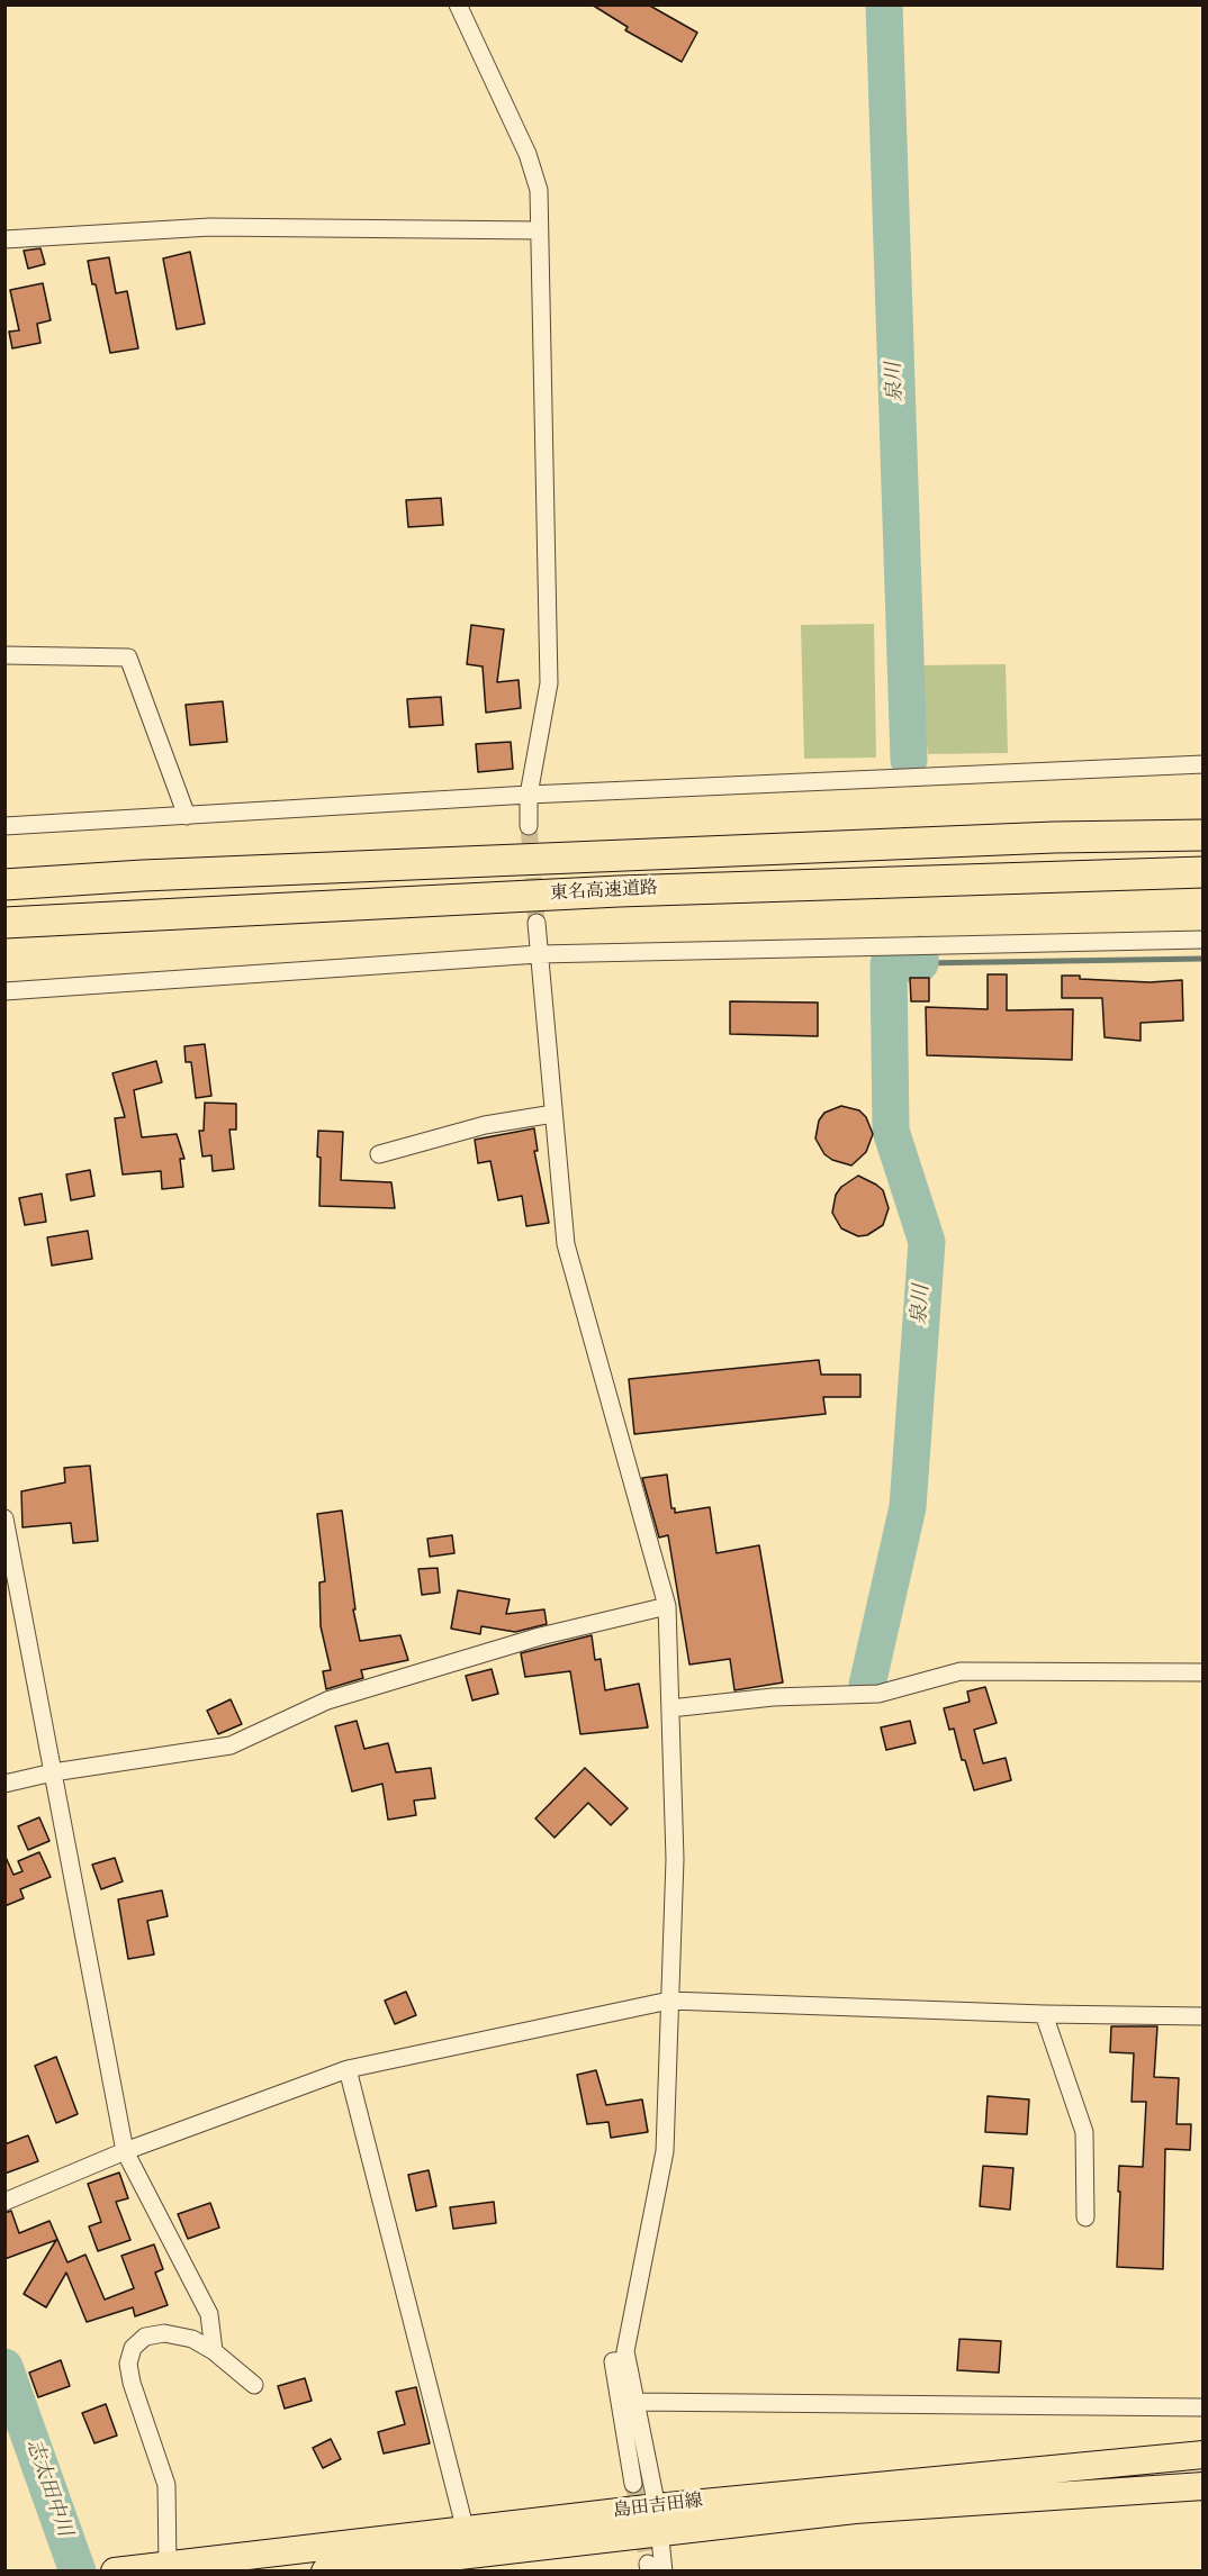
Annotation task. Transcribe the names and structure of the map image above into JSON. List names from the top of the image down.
{
  "streets": {
    "highway": ["東名高速道路"],
    "main road": ["島田吉田線"]
  },
  "water": ["泉川", "志太田中川"]
}
